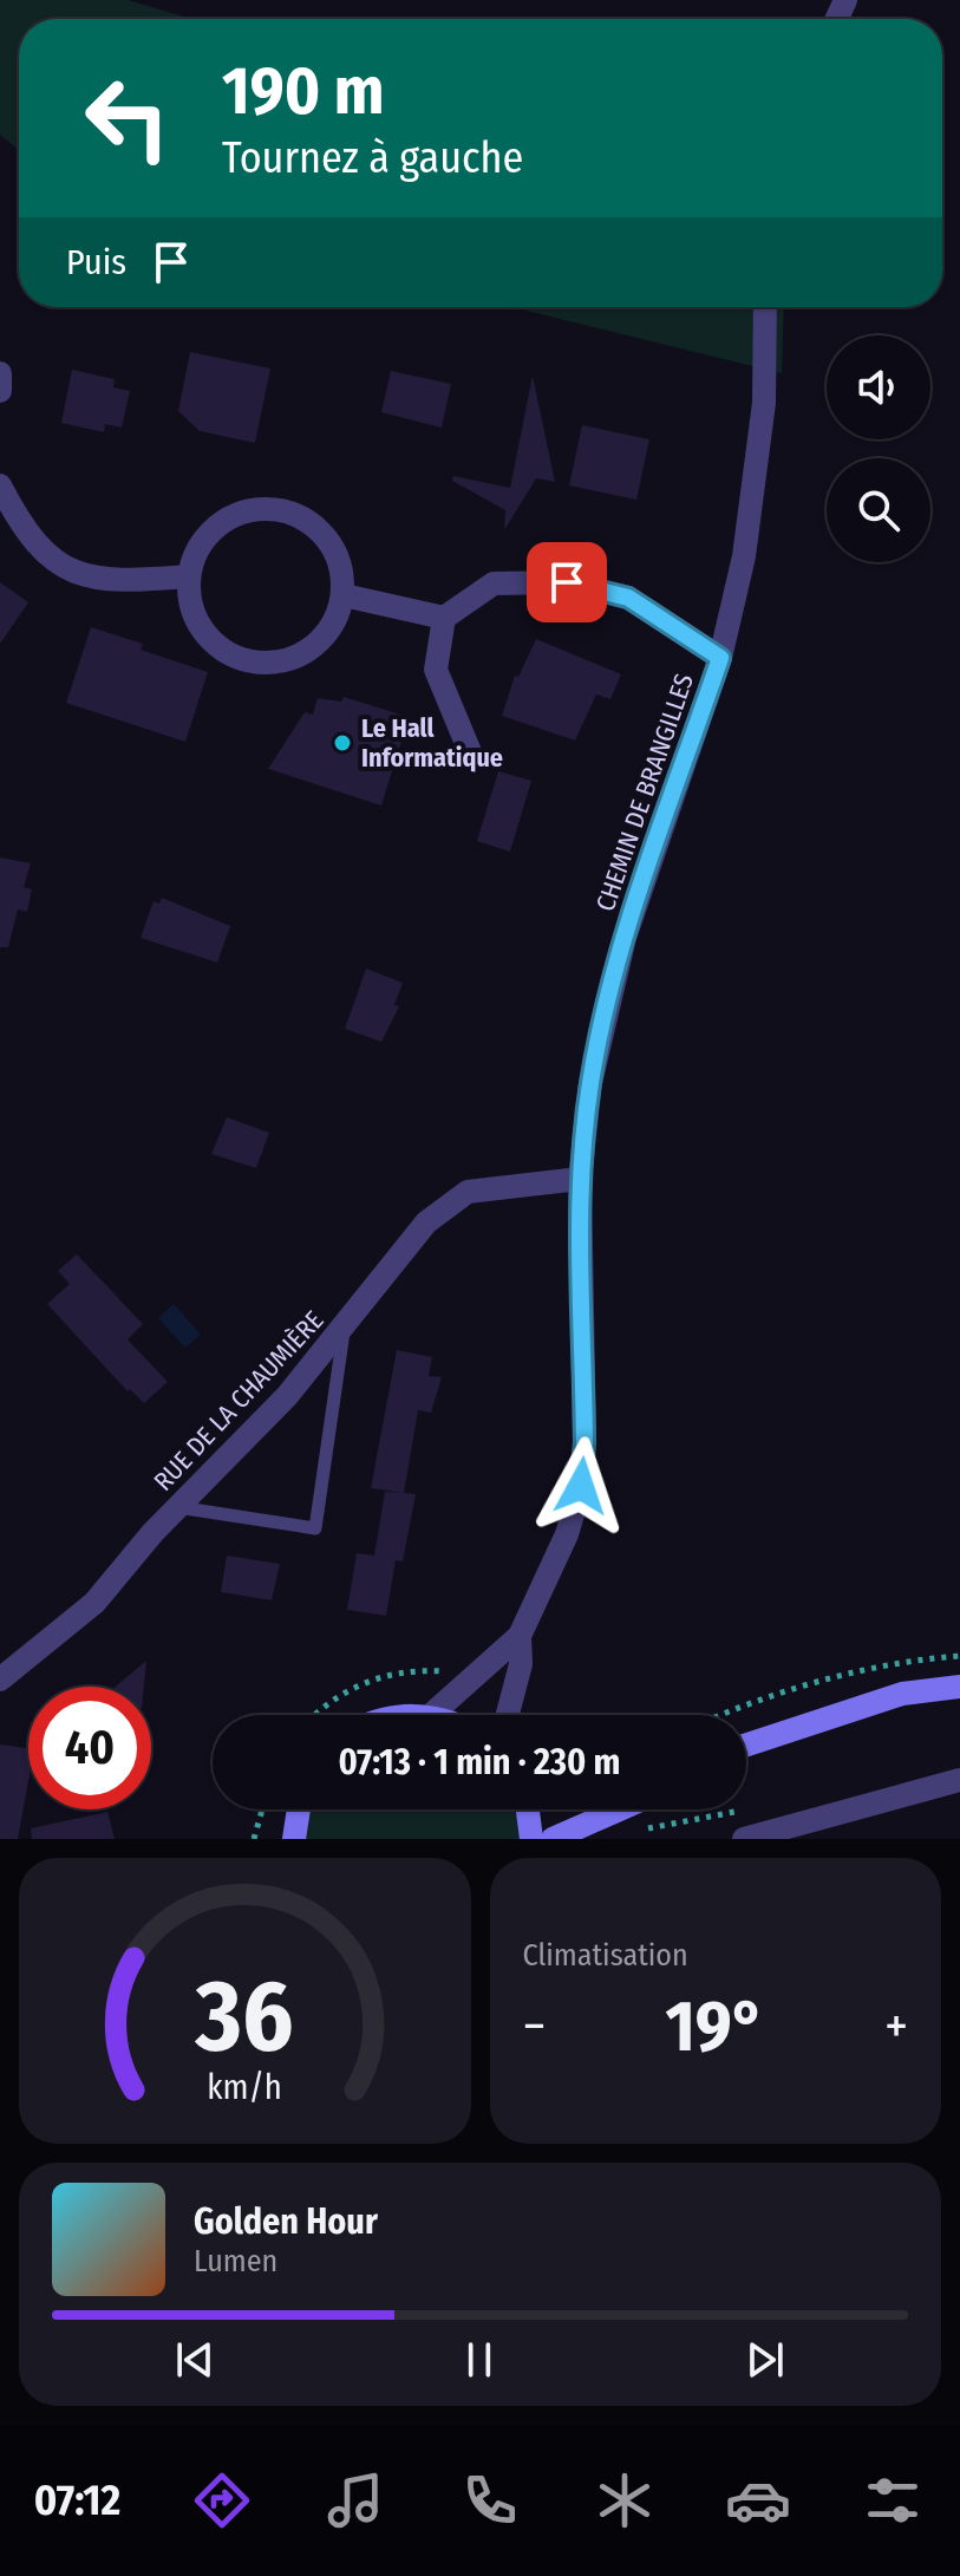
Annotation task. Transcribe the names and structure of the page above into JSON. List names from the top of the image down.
{
  "streets": {
    "street": ["CHEMIN DE BRANGILLES", "RUE DE LA CHAUMIÈRE"]
  },
  "crossings": [
    ["CHEMIN DE BRANGILLES", "RUE DE LA CHAUMIÈRE"]
  ],
  "places": ["Le Hall Informatique"],
  "page": {
    "turn": ["190 m", "Tournez à gauche"],
    "then": "Puis",
    "limit": "40",
    "trip": "07:13 · 1 min · 230 m",
    "tile": "Climatisation",
    "heat": ["−", "19°", "+"],
    "song": ["Golden Hour", "Lumen"],
    "tabs": "07:12",
    "gauge": ["36", "km/h"]
  }
}
